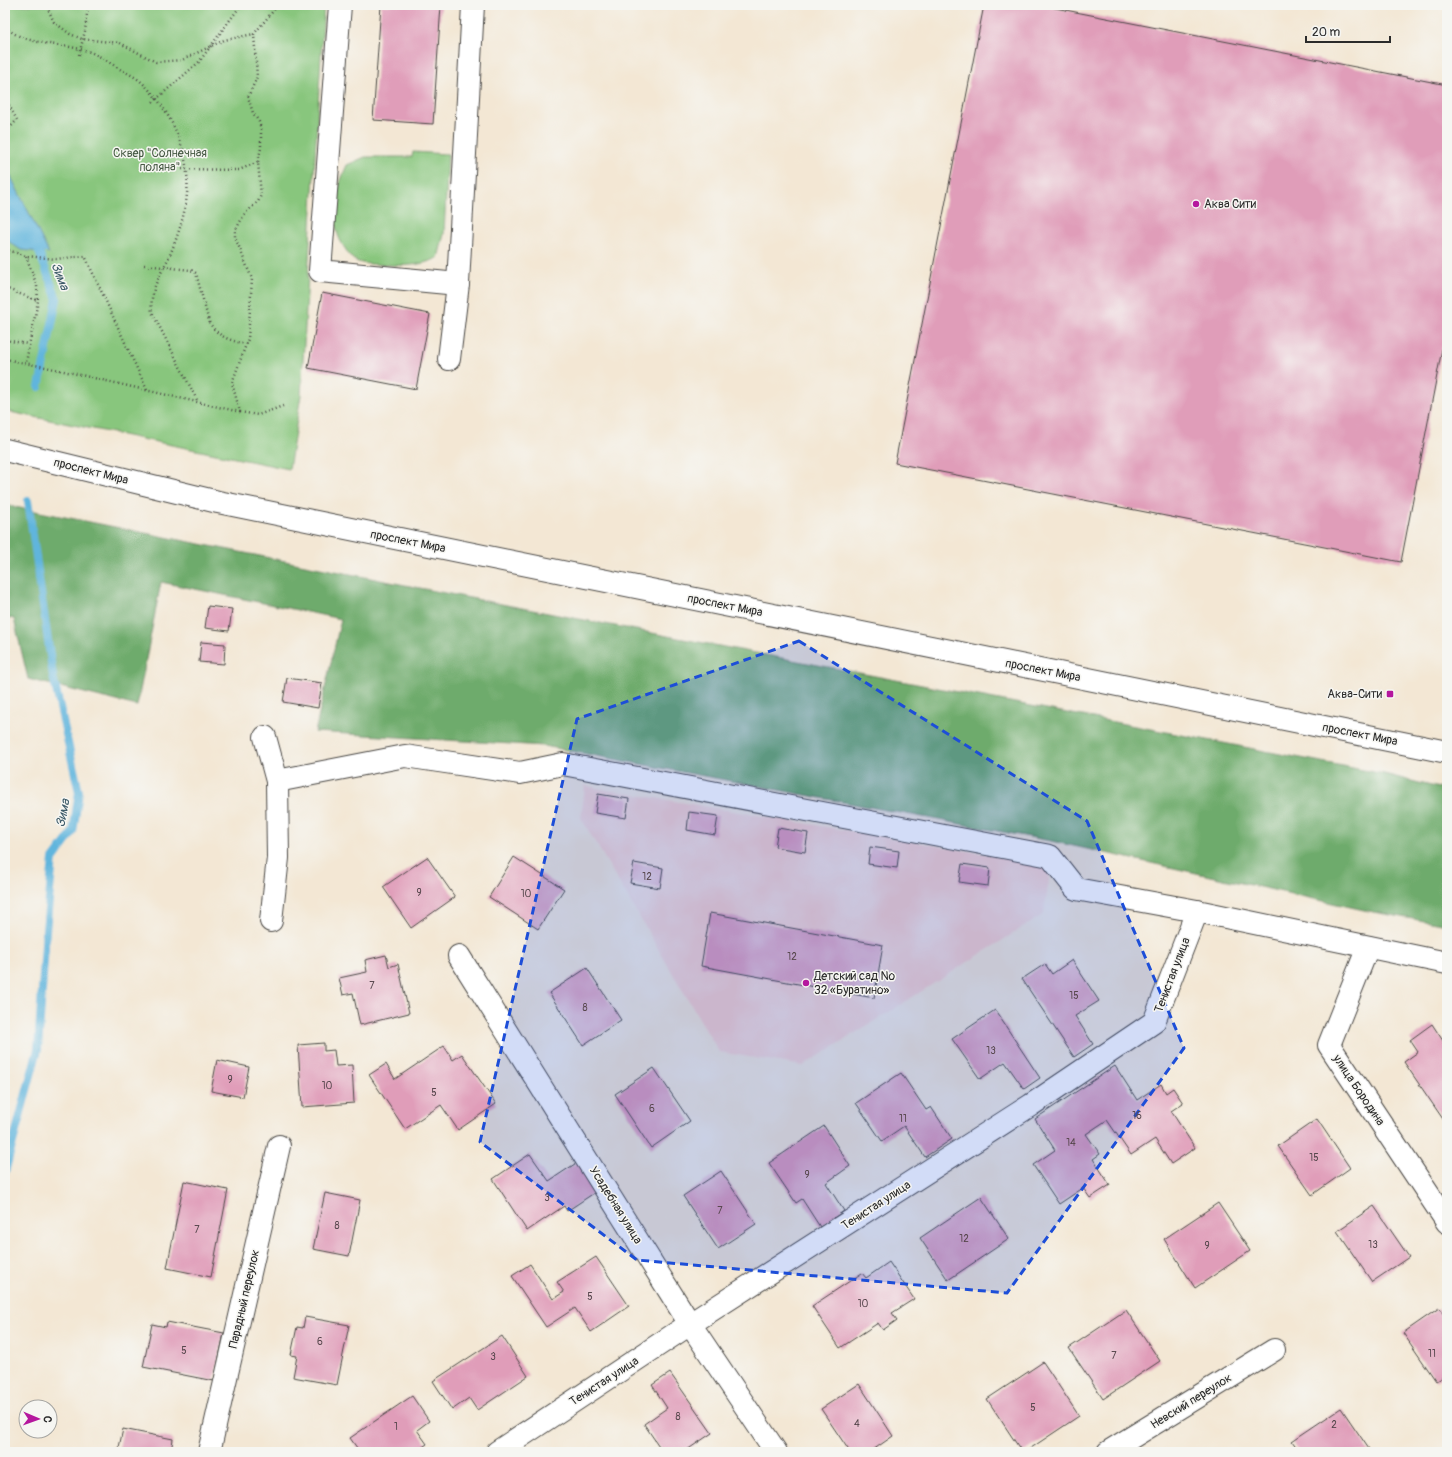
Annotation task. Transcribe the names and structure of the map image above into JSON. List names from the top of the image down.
{
  "streets": {
    "street": [
      "проспект Мира",
      "Тенистая улица",
      "улица Бородина",
      "Усадебная улица",
      "Парадный переулок",
      "Невский переулок"
    ]
  },
  "crossings": [
    ["Тенистая улица", "Усадебная улица"]
  ],
  "water": ["Зима"],
  "parks": ["Сквер \"Солнечная поляна\""],
  "places": {
    "other": ["Аква Сити", "Детский сад № 32 «Буратино»"],
    "transit": ["Аква-Сити"]
  },
  "house_numbers": [
    "12",
    "9",
    "10",
    "12",
    "7",
    "15",
    "8",
    "13",
    "9",
    "10",
    "5",
    "6",
    "16",
    "11",
    "14",
    "15",
    "9",
    "3",
    "7",
    "8",
    "7",
    "12",
    "13",
    "9",
    "5",
    "10",
    "6",
    "5",
    "11",
    "7",
    "3",
    "5",
    "8",
    "4",
    "2",
    "1"
  ],
  "scale_bar": "20 m",
  "north": "right"
}
